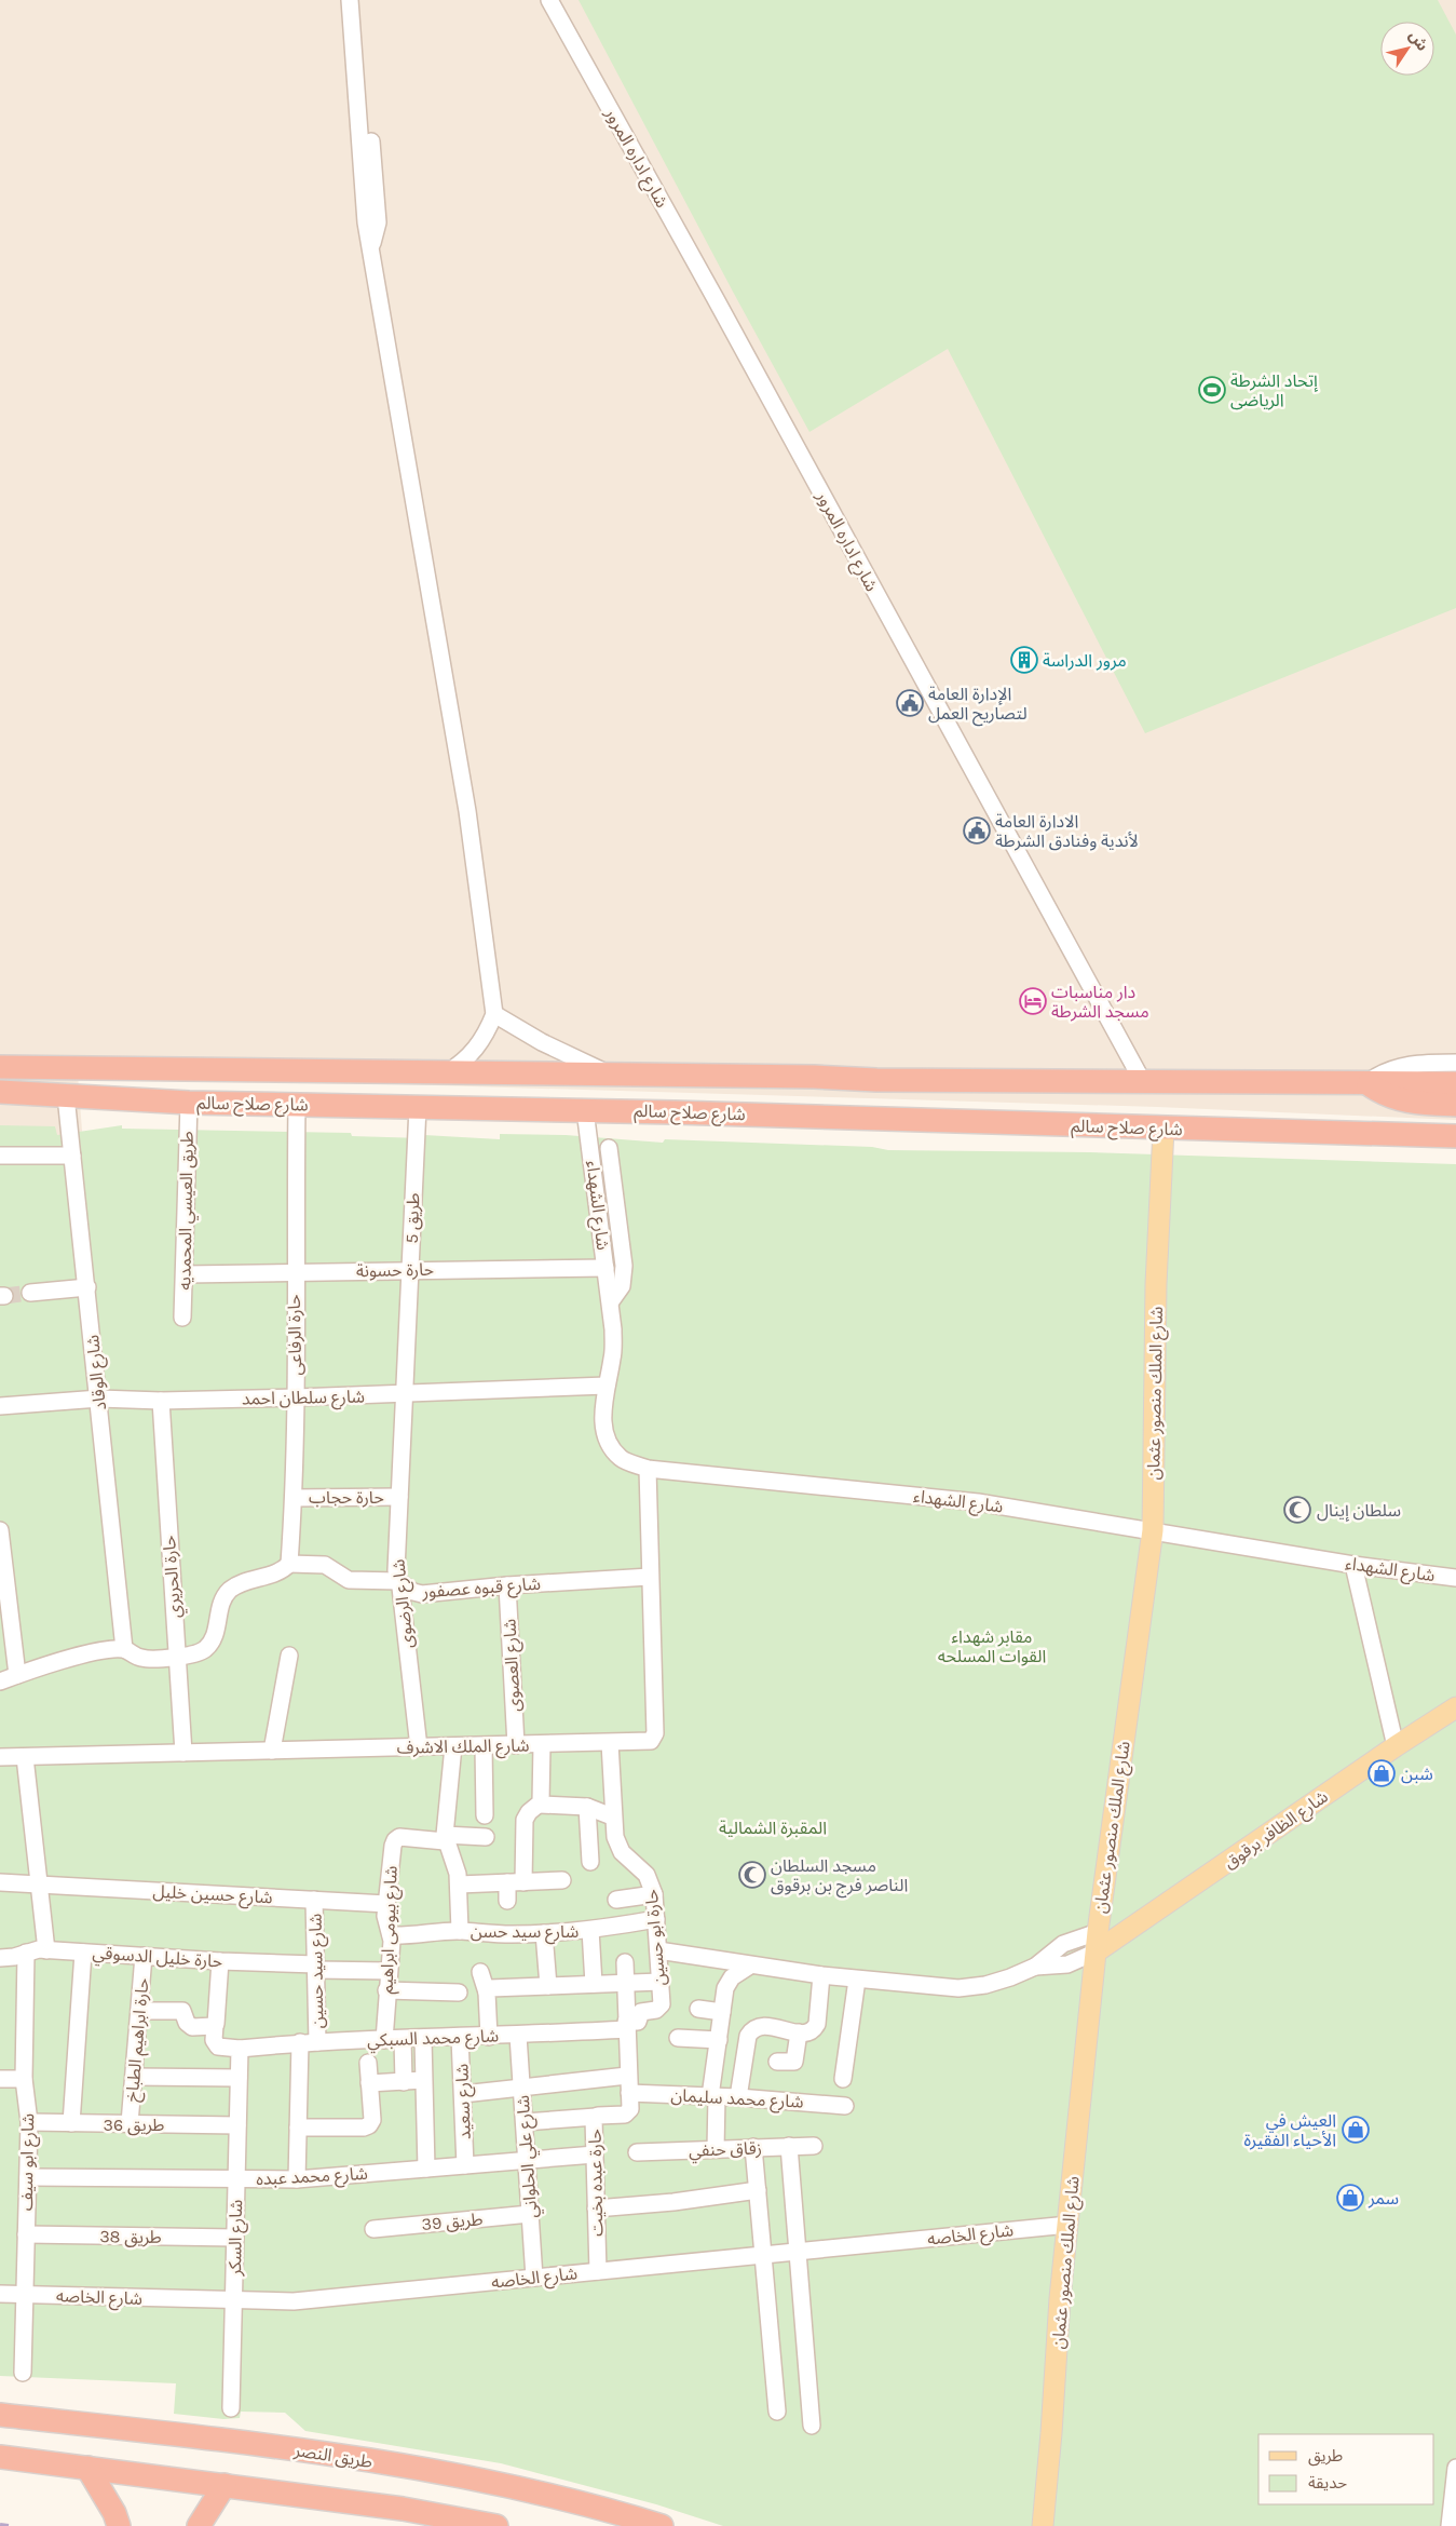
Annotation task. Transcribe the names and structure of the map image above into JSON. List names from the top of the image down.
{
  "streets": {
    "highway": ["شارع صلاح سالم", "طريق النصر"],
    "main road": ["شارع الملك منصور عثمان", "شارع الظافر برقوق"],
    "street": [
      "شارع اداره المرور",
      "شارع الشهداء",
      "طريق العيسي المحمديه",
      "طريق 5",
      "حارة حسونة",
      "حارة الرفاعى",
      "شارع الوقاد",
      "شارع سلطان احمد",
      "حارة حجاب",
      "حارة الحريري",
      "شارع قبوه عصفور",
      "شارع الرضوى",
      "شارع العصوى",
      "شارع الملك الاشرف",
      "شارع حسين خليل",
      "شارع بيومى ابراهيم",
      "شارع سيد حسن",
      "حارة ابو حسين",
      "حارة خليل الدسوقي",
      "شارع سيد حسين",
      "شارع محمد السبكي",
      "حارة ابراهيم الطباخ",
      "شارع محمد سليمان",
      "شارع سعيد",
      "طريق 36",
      "زقاق حنفي",
      "شارع علي الحلواني",
      "شارع ابو سيف",
      "شارع محمد عبده",
      "حارة عبده بخيت",
      "طريق 39",
      "شارع الخاصه",
      "طريق 38",
      "شارع السكر"
    ]
  },
  "crossings": [
    ["شارع اداره المرور", "شارع صلاح سالم"],
    ["شارع صلاح سالم", "شارع الشهداء"],
    ["شارع صلاح سالم", "طريق العيسي المحمديه"],
    ["شارع صلاح سالم", "طريق 5"],
    ["شارع صلاح سالم", "حارة الرفاعى"],
    ["شارع صلاح سالم", "شارع الوقاد"],
    ["شارع صلاح سالم", "شارع الملك منصور عثمان"],
    ["شارع الشهداء", "حارة حسونة"],
    ["شارع الشهداء", "شارع الملك منصور عثمان"],
    ["شارع الشهداء", "شارع سلطان احمد"],
    ["شارع الشهداء", "شارع الملك الاشرف"],
    ["طريق العيسي المحمديه", "حارة حسونة"],
    ["طريق 5", "حارة حسونة"],
    ["طريق 5", "شارع سلطان احمد"],
    ["طريق 5", "شارع الرضوى"],
    ["حارة حسونة", "حارة الرفاعى"],
    ["حارة الرفاعى", "شارع سلطان احمد"],
    ["حارة الرفاعى", "حارة حجاب"],
    ["حارة الرفاعى", "شارع قبوه عصفور"],
    ["شارع الوقاد", "شارع سلطان احمد"],
    ["شارع الملك منصور عثمان", "شارع الظافر برقوق"],
    ["شارع الملك منصور عثمان", "شارع الخاصه"],
    ["شارع سلطان احمد", "حارة الحريري"],
    ["شارع سلطان احمد", "شارع الرضوى"],
    ["حارة حجاب", "شارع الرضوى"],
    ["حارة الحريري", "شارع الملك الاشرف"],
    ["شارع قبوه عصفور", "شارع الرضوى"],
    ["شارع قبوه عصفور", "شارع العصوى"],
    ["شارع قبوه عصفور", "شارع الملك الاشرف"],
    ["شارع الرضوى", "شارع الملك الاشرف"],
    ["شارع العصوى", "شارع الملك الاشرف"],
    ["شارع الملك الاشرف", "حارة ابو حسين"],
    ["شارع حسين خليل", "شارع بيومى ابراهيم"],
    ["شارع حسين خليل", "شارع سيد حسين"],
    ["شارع بيومى ابراهيم", "شارع سيد حسن"],
    ["شارع بيومى ابراهيم", "حارة خليل الدسوقي"],
    ["شارع بيومى ابراهيم", "شارع محمد السبكي"],
    ["شارع سيد حسن", "حارة ابو حسين"],
    ["حارة ابو حسين", "شارع محمد السبكي"],
    ["حارة ابو حسين", "حارة عبده بخيت"],
    ["حارة خليل الدسوقي", "شارع سيد حسين"],
    ["حارة خليل الدسوقي", "حارة ابراهيم الطباخ"],
    ["حارة خليل الدسوقي", "شارع ابو سيف"],
    ["شارع سيد حسين", "شارع محمد السبكي"],
    ["شارع محمد السبكي", "شارع سعيد"],
    ["شارع محمد السبكي", "شارع علي الحلواني"],
    ["شارع محمد السبكي", "حارة عبده بخيت"],
    ["شارع محمد السبكي", "شارع السكر"],
    ["حارة ابراهيم الطباخ", "طريق 36"],
    ["شارع محمد سليمان", "حارة عبده بخيت"],
    ["شارع سعيد", "شارع محمد عبده"],
    ["طريق 36", "شارع ابو سيف"],
    ["طريق 36", "شارع السكر"],
    ["شارع علي الحلواني", "شارع محمد عبده"],
    ["شارع علي الحلواني", "طريق 39"],
    ["شارع علي الحلواني", "شارع الخاصه"],
    ["شارع ابو سيف", "شارع محمد عبده"],
    ["شارع ابو سيف", "شارع الخاصه"],
    ["شارع ابو سيف", "طريق 38"],
    ["شارع محمد عبده", "حارة عبده بخيت"],
    ["شارع محمد عبده", "شارع السكر"],
    ["حارة عبده بخيت", "شارع الخاصه"],
    ["شارع الخاصه", "شارع السكر"],
    ["طريق 38", "شارع السكر"]
  ],
  "parks": ["مقابر شهداء القوات المسلحه", "المقبرة الشمالية"],
  "places": {
    "sports": ["إتحاد الشرطة الرياضى"],
    "building": ["مرور الدراسة"],
    "public building": ["الإدارة العامة لتصاريح العمل", "الادارة العامة لأندية وفنادق الشرطة"],
    "hotel": ["دار مناسبات مسجد الشرطة"],
    "mosque": ["سلطان إينال", "مسجد السلطان الناصر فرج بن برقوق"],
    "shop": ["شبن", "العيش في الأحياء الفقيرة", "سمر"]
  },
  "legend": ["طريق", "حديقة"],
  "north": "top right"
}
